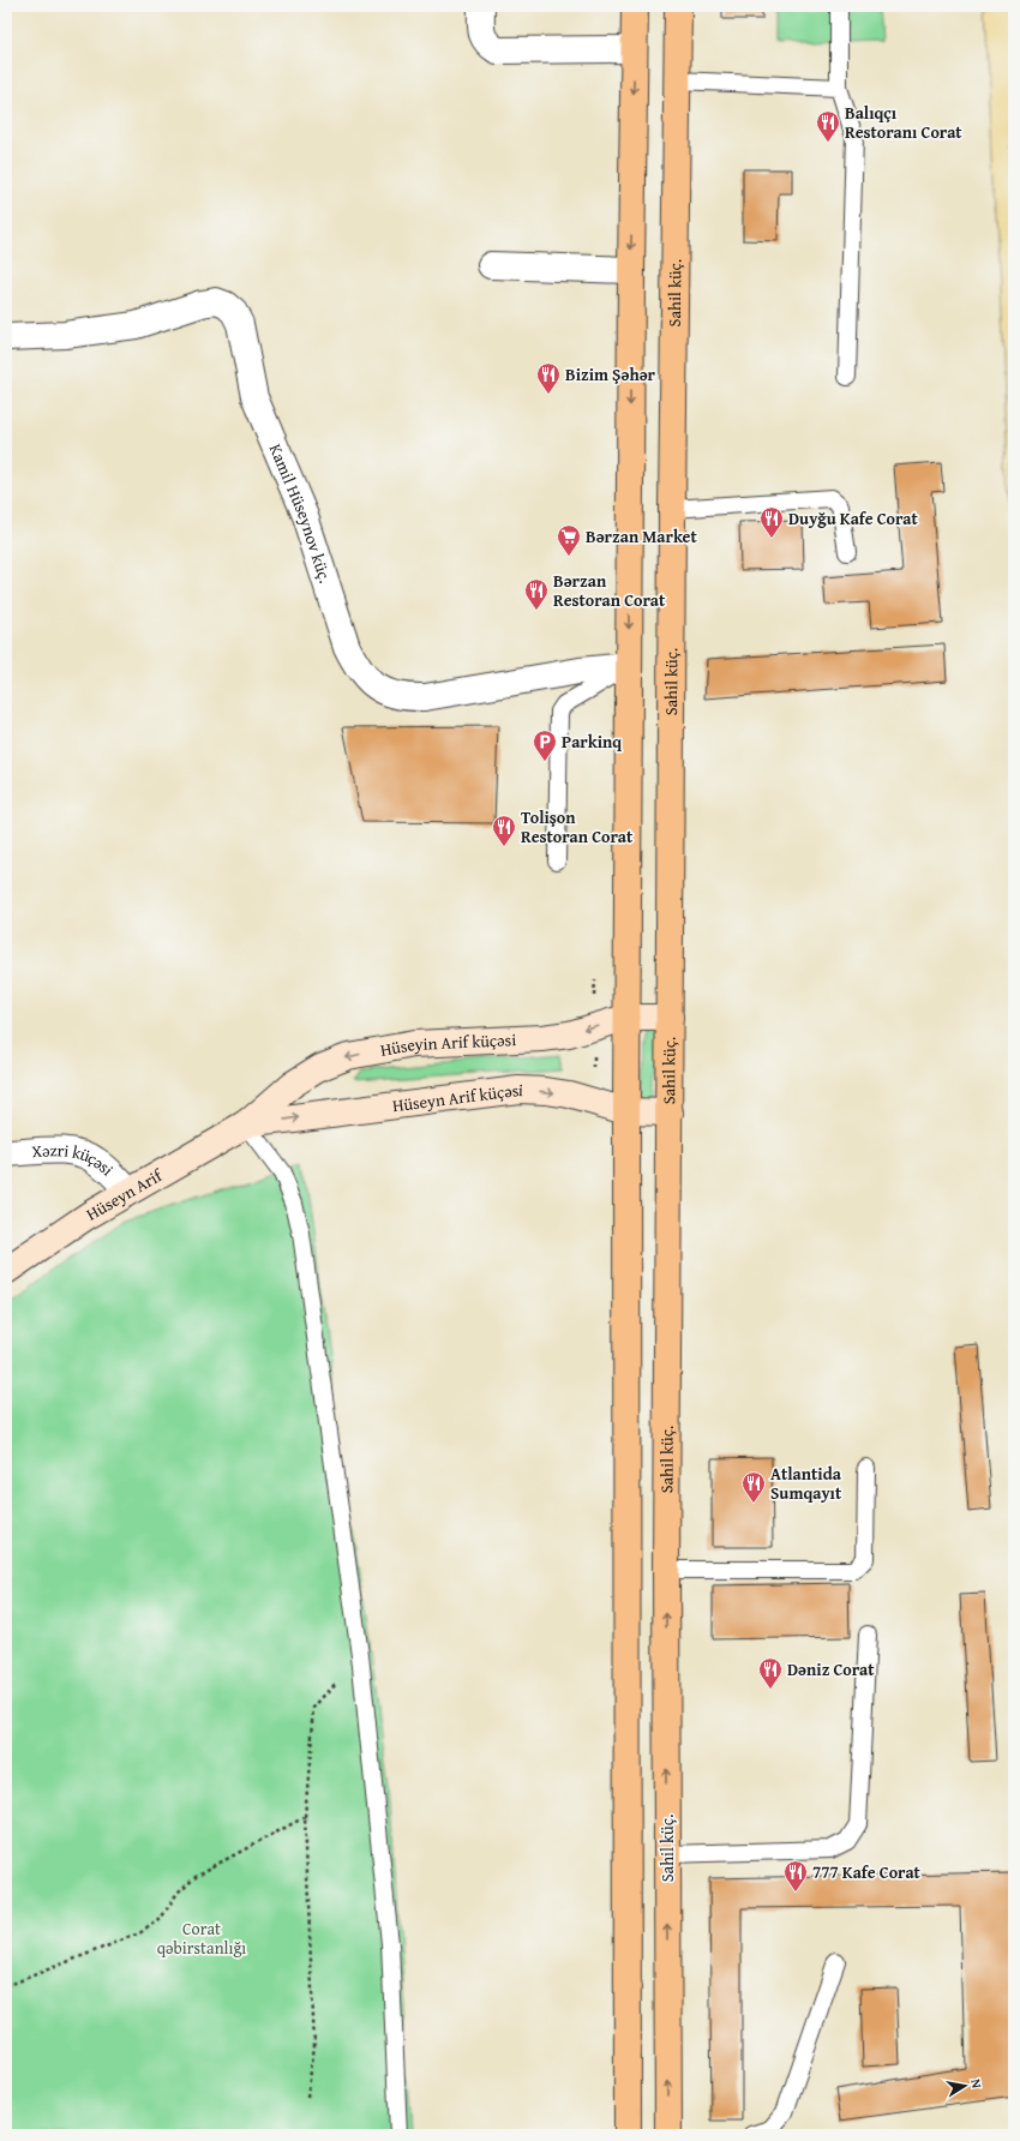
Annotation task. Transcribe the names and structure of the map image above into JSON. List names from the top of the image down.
{
  "streets": {
    "main road": ["Sahil küç."],
    "street": [
      "Kamil Hüseynov küç.",
      "Hüseyin Arif küçəsi",
      "Hüseyn Arif küçəsi",
      "Xəzri küçəsi",
      "Hüseyn Arif"
    ]
  },
  "crossings": [
    ["Sahil küç.", "Hüseyin Arif küçəsi"],
    ["Sahil küç.", "Hüseyn Arif küçəsi"],
    ["Hüseyin Arif küçəsi", "Hüseyn Arif küçəsi"],
    ["Hüseyin Arif küçəsi", "Hüseyn Arif"],
    ["Hüseyn Arif küçəsi", "Hüseyn Arif"],
    ["Xəzri küçəsi", "Hüseyn Arif"]
  ],
  "one_way": ["Hüseyin Arif küçəsi", "Hüseyn Arif küçəsi"],
  "parks": ["Corat qəbirstanlığı"],
  "places": {
    "restaurant": [
      "Balıqçı Restoranı Corat",
      "Bizim Şəhər",
      "Duyğu Kafe Corat",
      "Bərzan Restoran Corat",
      "Tolişon Restoran Corat",
      "Atlantida Sumqayıt",
      "Dəniz Corat",
      "777 Kafe Corat"
    ],
    "supermarket": ["Bərzan Market"],
    "parking": ["Parkinq"]
  },
  "north": "right"
}
